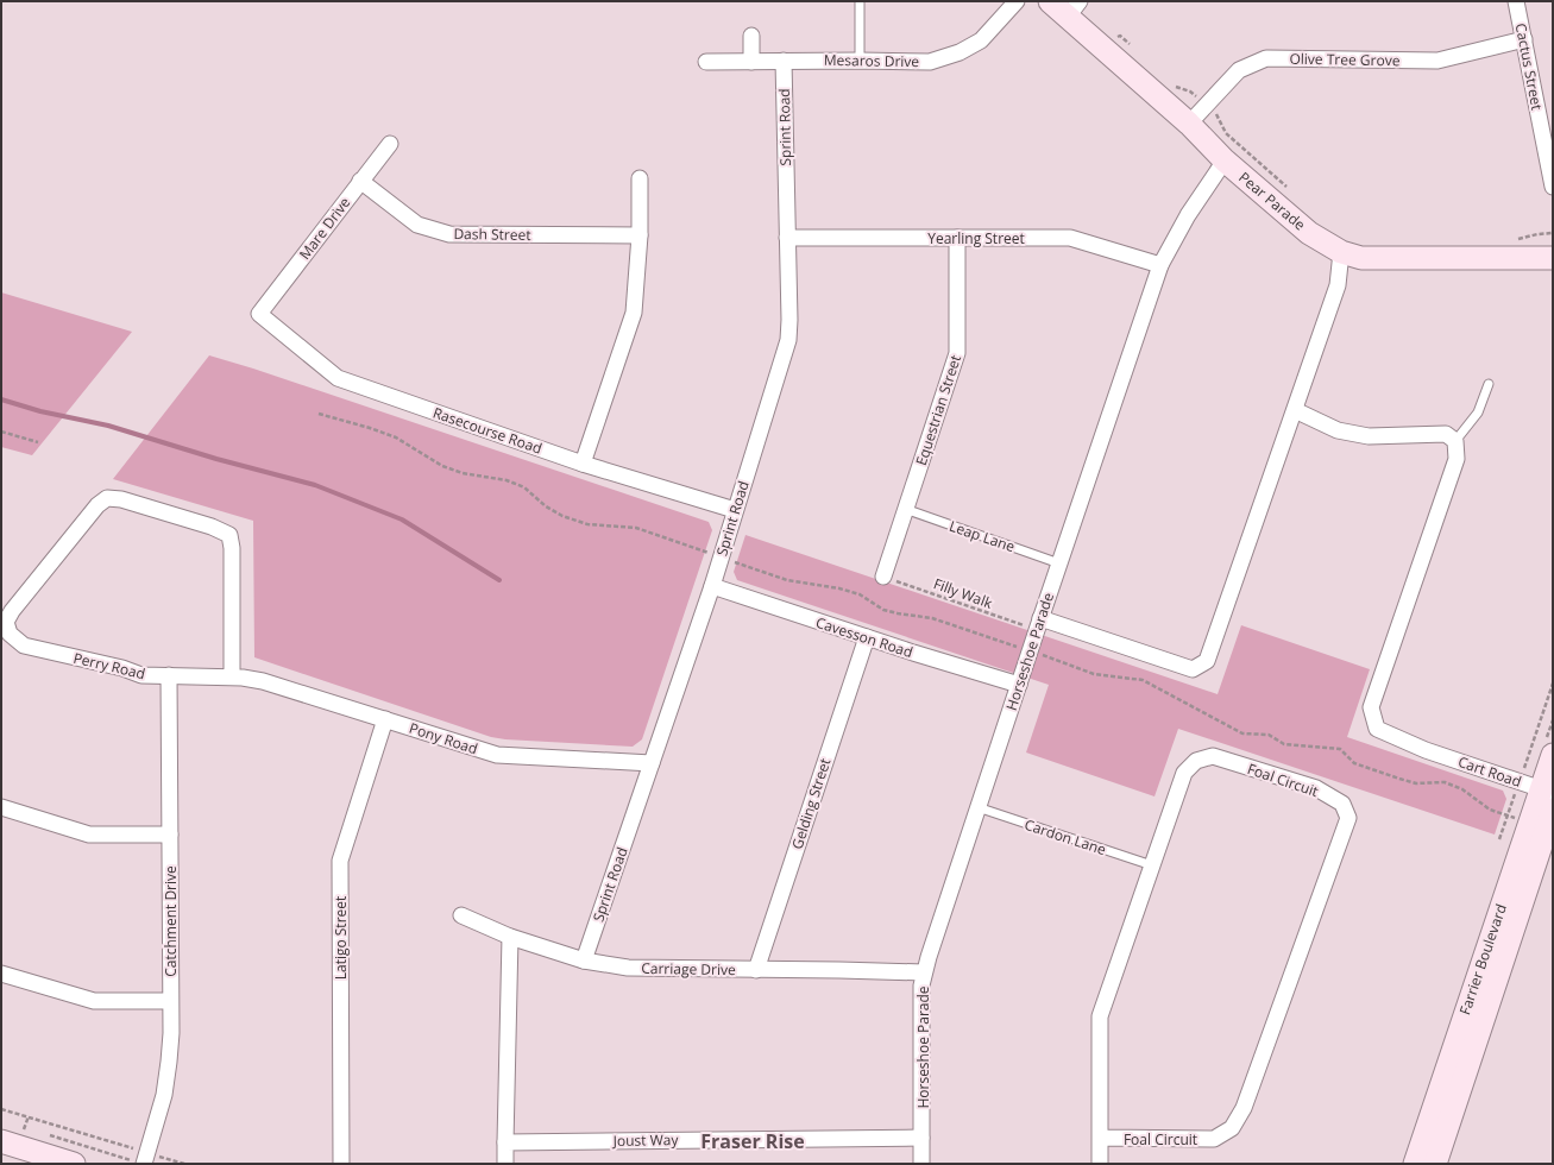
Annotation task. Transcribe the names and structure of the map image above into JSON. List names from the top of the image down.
{
  "streets": {
    "street": [
      "Olive Tree Grove",
      "Mesaros Drive",
      "Cactus Street",
      "Sprint Road",
      "Pear Parade",
      "Mare Drive",
      "Dash Street",
      "Yearling Street",
      "Equestrian Street",
      "Rasecourse Road",
      "Cavesson Road",
      "Horseshoe Parade",
      "Perry Road",
      "Pony Road",
      "Cart Road",
      "Foal Circuit",
      "Gelding Street",
      "Catchment Drive",
      "Latigo Street",
      "Farrier Boulevard",
      "Carriage Drive",
      "Joust Way"
    ],
    "lane": ["Leap Lane", "Cardon Lane"],
    "path": ["Filly Walk"]
  },
  "crossings": [
    ["Olive Tree Grove", "Cactus Street"],
    ["Olive Tree Grove", "Pear Parade"],
    ["Mesaros Drive", "Sprint Road"],
    ["Sprint Road", "Yearling Street"],
    ["Sprint Road", "Rasecourse Road"],
    ["Sprint Road", "Cavesson Road"],
    ["Sprint Road", "Pony Road"],
    ["Sprint Road", "Carriage Drive"],
    ["Pear Parade", "Horseshoe Parade"],
    ["Mare Drive", "Dash Street"],
    ["Mare Drive", "Rasecourse Road"],
    ["Yearling Street", "Equestrian Street"],
    ["Yearling Street", "Horseshoe Parade"],
    ["Equestrian Street", "Leap Lane"],
    ["Equestrian Street", "Filly Walk"],
    ["Leap Lane", "Horseshoe Parade"],
    ["Filly Walk", "Horseshoe Parade"],
    ["Cavesson Road", "Horseshoe Parade"],
    ["Cavesson Road", "Gelding Street"],
    ["Horseshoe Parade", "Cardon Lane"],
    ["Horseshoe Parade", "Carriage Drive"],
    ["Horseshoe Parade", "Joust Way"],
    ["Perry Road", "Pony Road"],
    ["Perry Road", "Catchment Drive"],
    ["Pony Road", "Latigo Street"],
    ["Cart Road", "Farrier Boulevard"],
    ["Foal Circuit", "Cardon Lane"],
    ["Gelding Street", "Carriage Drive"]
  ],
  "districts": ["Fraser Rise"]
}
